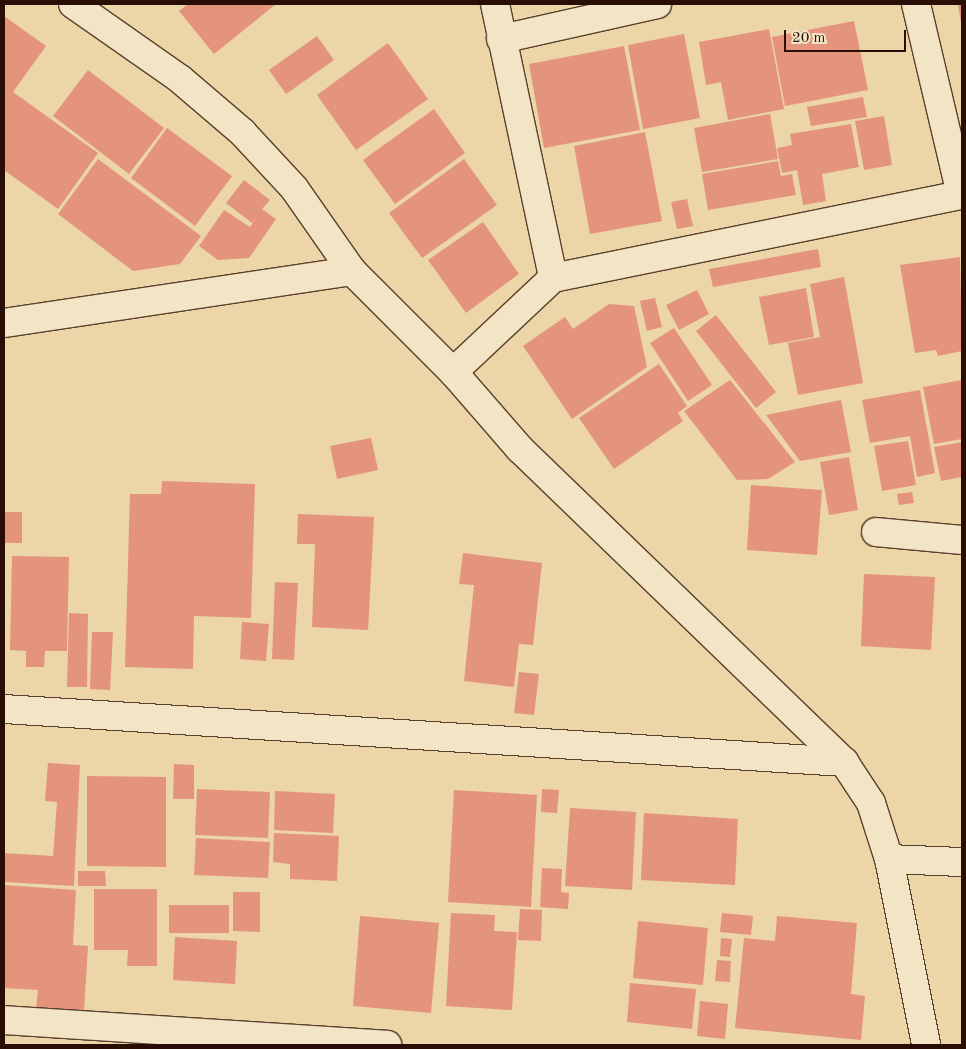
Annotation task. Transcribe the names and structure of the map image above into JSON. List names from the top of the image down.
{
  "scale_bar": "20 m"
}
